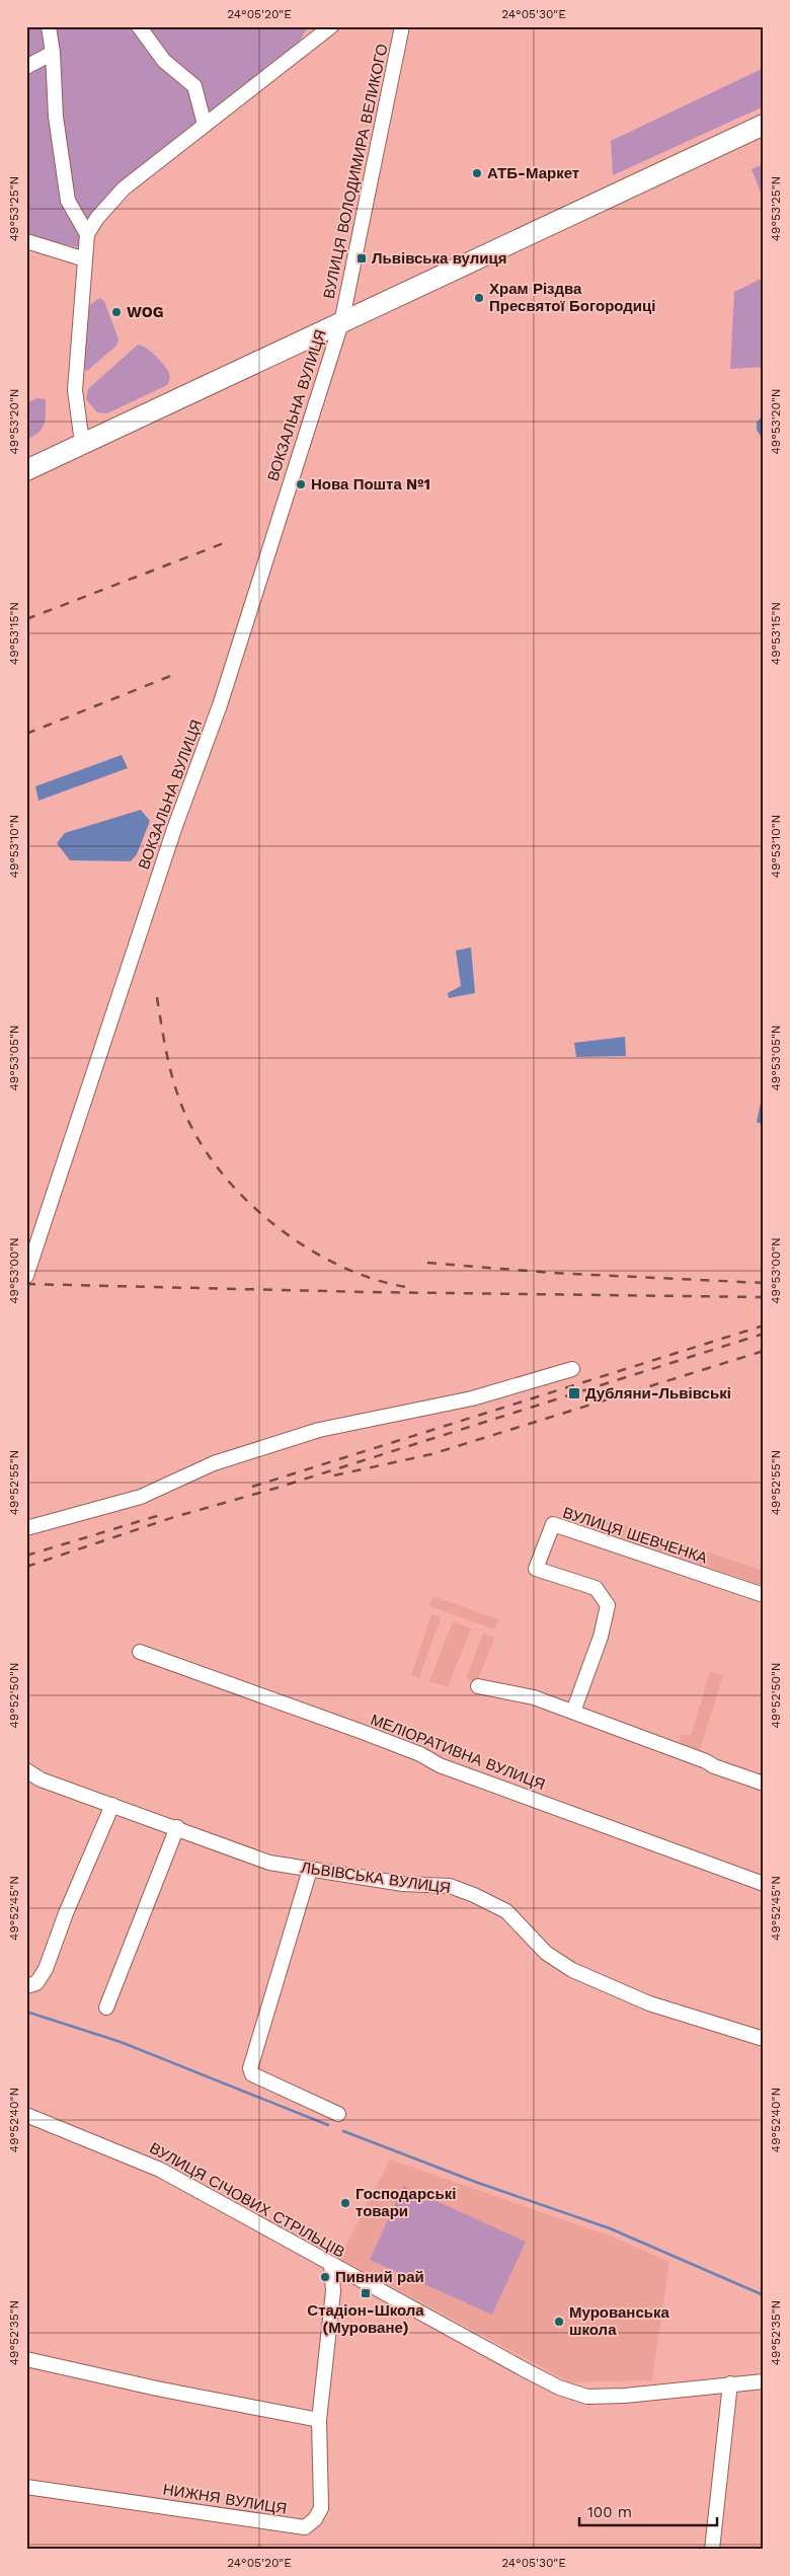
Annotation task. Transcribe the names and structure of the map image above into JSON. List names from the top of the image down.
{
  "streets": {
    "street": [
      "ВУЛИЦЯ ВОЛОДИМИРА ВЕЛИКОГО",
      "ВОКЗАЛЬНА ВУЛИЦЯ",
      "ВУЛИЦЯ ШЕВЧЕНКА",
      "МЕЛІОРАТИВНА ВУЛИЦЯ",
      "ЛЬВІВСЬКА ВУЛИЦЯ",
      "ВУЛИЦЯ СІЧОВИХ СТРІЛЬЦІВ",
      "НИЖНЯ ВУЛИЦЯ"
    ]
  },
  "crossings": [
    ["ВУЛИЦЯ ВОЛОДИМИРА ВЕЛИКОГО", "ВОКЗАЛЬНА ВУЛИЦЯ"]
  ],
  "places": {
    "other": [
      "АТБ-Маркет",
      "Храм Різдва Пресвятої Богородиці",
      "WOG",
      "Нова Пошта №1",
      "Господарські товари",
      "Пивний рай",
      "Мурованська школа"
    ],
    "transit": ["Львівська вулиця", "Дубляни-Львівські", "Стадіон-Школа (Муроване)"]
  },
  "scale_bar": "100 m",
  "coordinates": [
    "24°05'20\"E",
    "24°05'30\"E",
    "49°53'25\"N",
    "49°53'20\"N",
    "49°53'15\"N",
    "49°53'10\"N",
    "49°53'05\"N",
    "49°53'00\"N",
    "49°52'55\"N",
    "49°52'50\"N",
    "49°52'45\"N",
    "49°52'40\"N",
    "49°52'35\"N"
  ]
}
